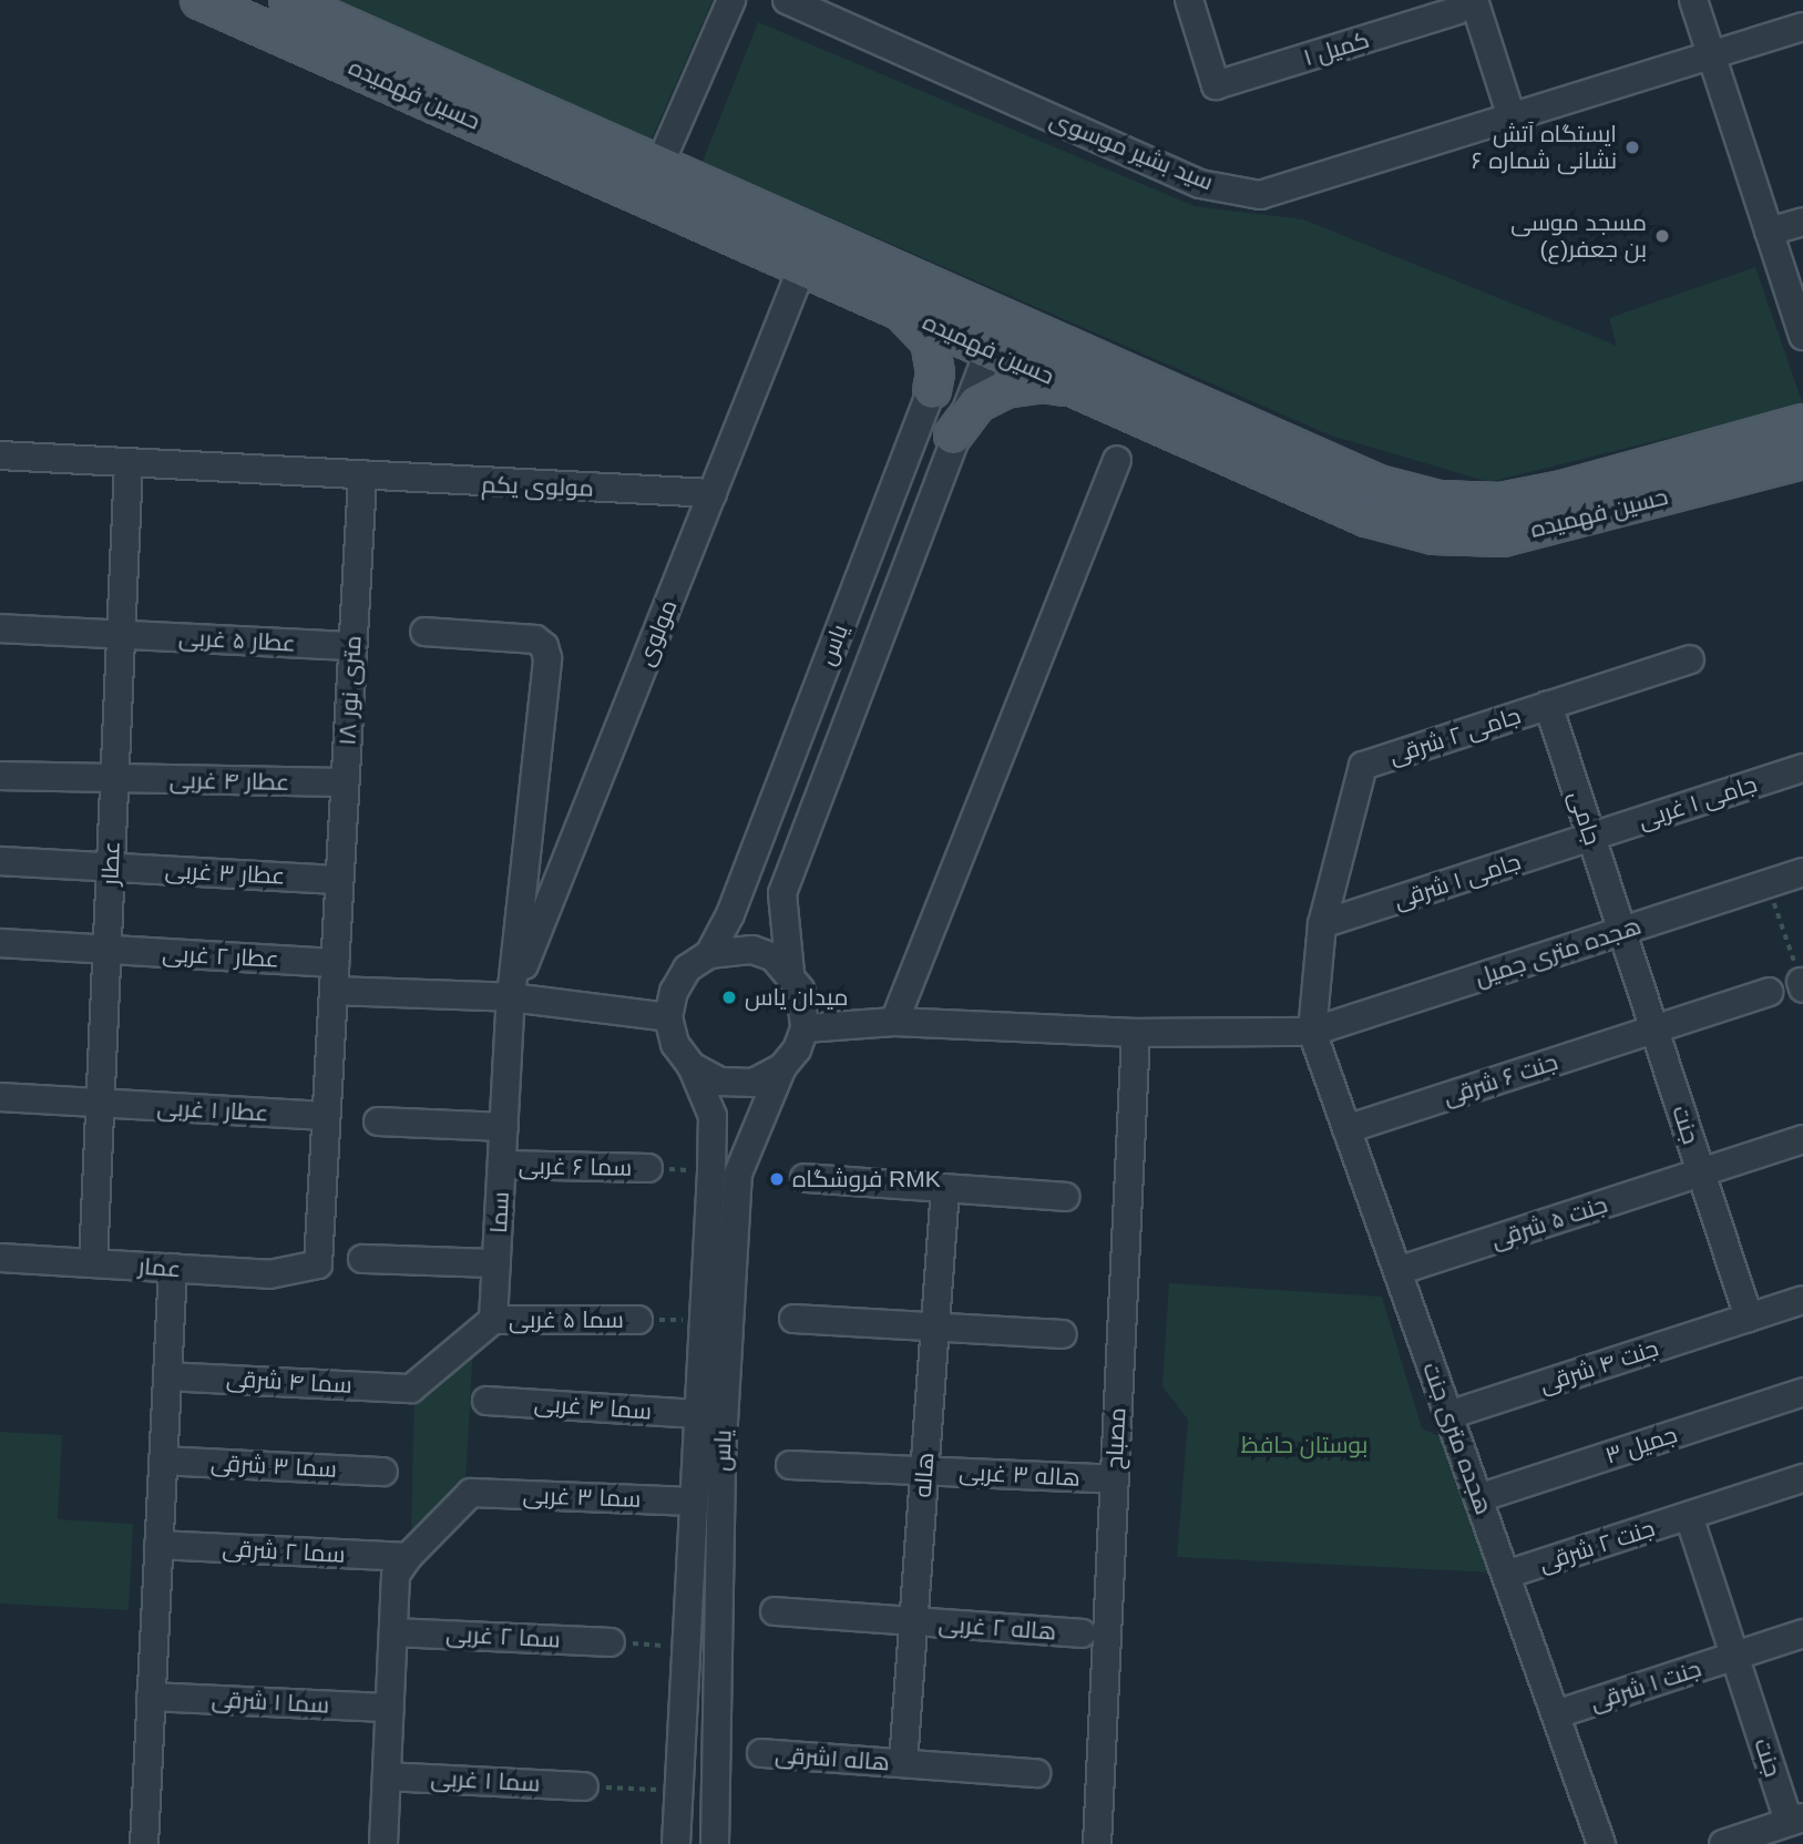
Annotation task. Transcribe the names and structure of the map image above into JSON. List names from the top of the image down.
{
  "streets": {
    "main road": ["حسین فهمیده"],
    "street": [
      "کمیل ۱",
      "سید بشیر موسوی",
      "مولوی یکم",
      "مولوی",
      "عطار ۵ غربی",
      "یاس",
      "۱۸ متری نور",
      "جامی ۲ شرقی",
      "عطار ۴ غربی",
      "جامی ۱ غربی",
      "جامی",
      "عطار",
      "عطار ۳ غربی",
      "جامی ۱ شرقی",
      "هجده متری جمیل",
      "عطار ۲ غربی",
      "جنت ۶ شرقی",
      "عطار ۱ غربی",
      "جنت",
      "سما ۶ غربی",
      "سما",
      "جنت ۵ شرقی",
      "عمار",
      "سما ۵ غربی",
      "جنت ۴ شرقی",
      "سما ۴ شرقی",
      "سما ۴ غربی",
      "مصباح",
      "هجده متری جنت",
      "جمیل ۳",
      "سما ۳ شرقی",
      "هاله",
      "هاله ۳ غربی",
      "سما ۳ غربی",
      "جنت ۲ شرقی",
      "سما ۲ شرقی",
      "هاله ۲ غربی",
      "سما ۲ غربی",
      "جنت ۱ شرقی",
      "سما ۱ شرقی",
      "هاله ۱شرقی",
      "سما ۱ غربی"
    ]
  },
  "crossings": [
    ["حسین فهمیده", "مولوی"],
    ["حسین فهمیده", "یاس"],
    ["مولوی یکم", "مولوی"],
    ["مولوی یکم", "۱۸ متری نور"],
    ["مولوی", "سما"],
    ["عطار ۵ غربی", "۱۸ متری نور"],
    ["عطار ۵ غربی", "عطار"],
    ["یاس", "سما ۴ غربی"],
    ["یاس", "سما ۳ غربی"],
    ["۱۸ متری نور", "عطار ۴ غربی"],
    ["۱۸ متری نور", "عطار ۳ غربی"],
    ["۱۸ متری نور", "عطار ۲ غربی"],
    ["۱۸ متری نور", "عطار ۱ غربی"],
    ["۱۸ متری نور", "عمار"],
    ["جامی ۲ شرقی", "جامی"],
    ["جامی ۲ شرقی", "جامی ۱ شرقی"],
    ["عطار ۴ غربی", "عطار"],
    ["جامی ۱ غربی", "جامی"],
    ["جامی ۱ غربی", "جامی ۱ شرقی"],
    ["جامی", "جامی ۱ شرقی"],
    ["جامی", "هجده متری جمیل"],
    ["جامی", "جنت"],
    ["عطار", "عطار ۳ غربی"],
    ["عطار", "عطار ۲ غربی"],
    ["عطار", "عطار ۱ غربی"],
    ["عطار", "عمار"],
    ["هجده متری جمیل", "جنت"],
    ["هجده متری جمیل", "هجده متری جنت"],
    ["جنت ۶ شرقی", "جنت"],
    ["جنت ۶ شرقی", "هجده متری جنت"],
    ["جنت", "جنت ۵ شرقی"],
    ["جنت", "جنت ۴ شرقی"],
    ["جنت", "جنت ۲ شرقی"],
    ["جنت", "جنت ۱ شرقی"],
    ["سما ۶ غربی", "سما"],
    ["سما", "سما ۵ غربی"],
    ["سما", "سما ۴ شرقی"],
    ["جنت ۵ شرقی", "هجده متری جنت"],
    ["سما ۵ غربی", "سما ۴ شرقی"],
    ["جنت ۴ شرقی", "هجده متری جنت"],
    ["مصباح", "هاله ۳ غربی"],
    ["هجده متری جنت", "جمیل ۳"],
    ["هجده متری جنت", "جنت ۲ شرقی"],
    ["هجده متری جنت", "جنت ۱ شرقی"],
    ["هاله", "هاله ۳ غربی"],
    ["هاله", "هاله ۲ غربی"],
    ["هاله", "هاله ۱شرقی"],
    ["سما ۳ غربی", "سما ۲ شرقی"]
  ],
  "parks": ["بوستان حافظ"],
  "places": [
    "ایستگاه آتش نشانی شماره ۶",
    "مسجد موسی بن جعفر(ع)",
    "میدان یاس",
    "فروشگاه RMK"
  ]
}
